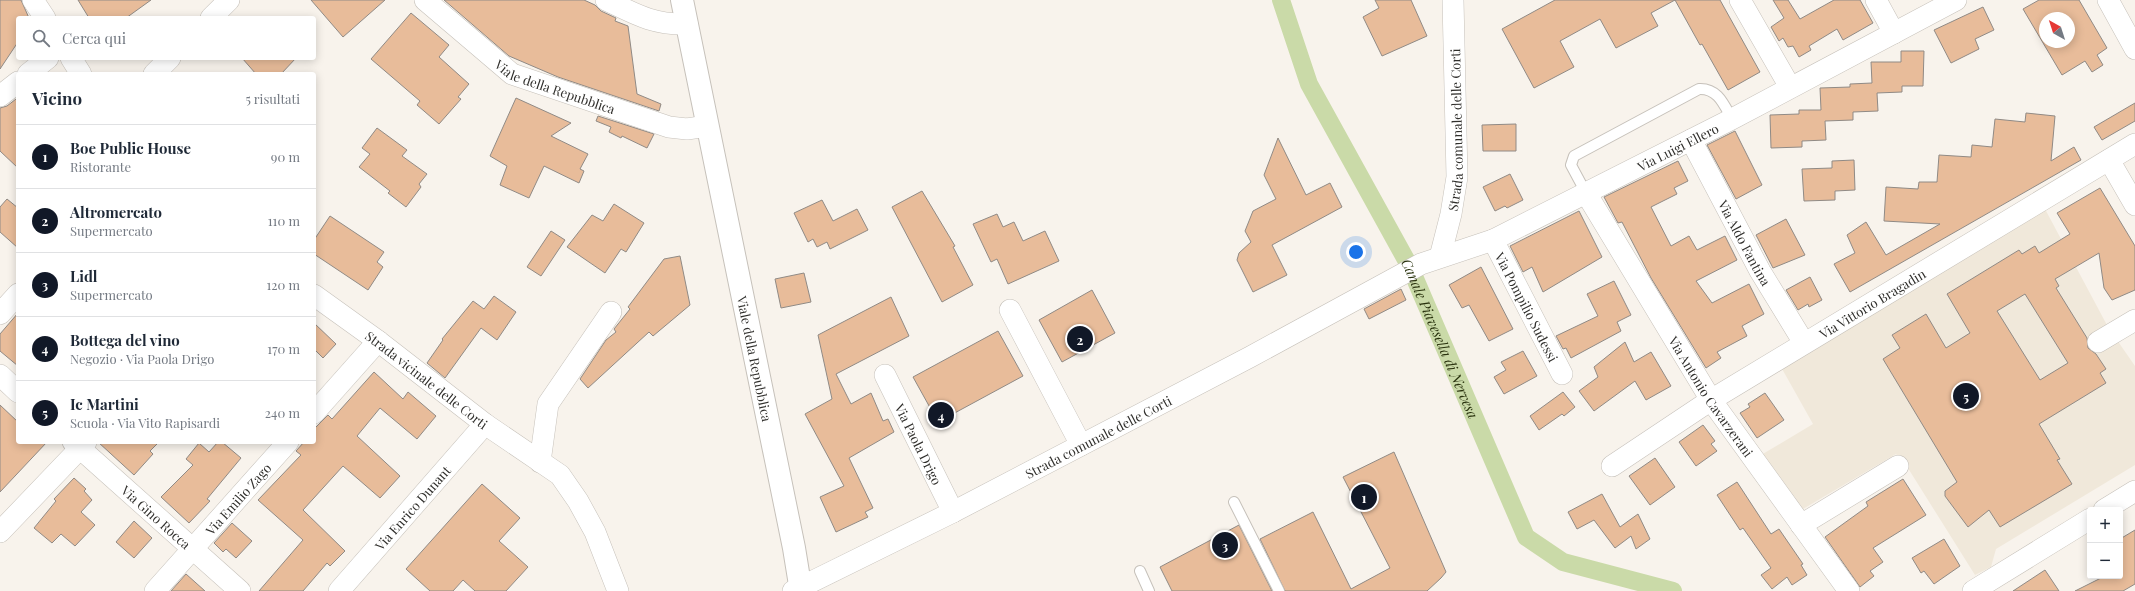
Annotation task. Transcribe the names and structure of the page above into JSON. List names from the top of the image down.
{
  "streets": {
    "main road": ["Viale della Repubblica"],
    "street": [
      "Strada comunale delle Corti",
      "Via Luigi Ellero",
      "Via Aldo Fantina",
      "Via Vittorio Bragadin",
      "Via Pompilio Sudessi",
      "Strada vicinale delle Corti",
      "Via Antonio Cavarzerani",
      "Via Paola Drigo",
      "Via Emilio Zago",
      "Via Enrico Dunant",
      "Via Gino Rocca"
    ]
  },
  "crossings": [
    ["Viale della Repubblica", "Strada comunale delle Corti"],
    ["Strada comunale delle Corti", "Via Luigi Ellero"],
    ["Strada comunale delle Corti", "Via Paola Drigo"],
    ["Via Luigi Ellero", "Via Aldo Fantina"],
    ["Via Luigi Ellero", "Via Pompilio Sudessi"],
    ["Via Luigi Ellero", "Via Antonio Cavarzerani"],
    ["Via Aldo Fantina", "Via Vittorio Bragadin"],
    ["Via Vittorio Bragadin", "Via Antonio Cavarzerani"],
    ["Strada vicinale delle Corti", "Via Enrico Dunant"],
    ["Via Emilio Zago", "Via Gino Rocca"]
  ],
  "water": ["Canale Piavesella di Nervesa"],
  "north": "top left",
  "page": {
    "search": "Cerca qui",
    "heading": ["Vicino", "5 risultati"],
    "list": [
      {
        "mark": "1",
        "name": "Boe Public House",
        "note": "Ristorante",
        "value": "90 m"
      },
      {
        "mark": "2",
        "name": "Altromercato",
        "note": "Supermercato",
        "value": "110 m"
      },
      {
        "mark": "3",
        "name": "Lidl",
        "note": "Supermercato",
        "value": "120 m"
      },
      {
        "mark": "4",
        "name": "Bottega del vino",
        "note": "Negozio · Via Paola Drigo",
        "value": "170 m"
      },
      {
        "mark": "5",
        "name": "Ic Martini",
        "note": "Scuola · Via Vito Rapisardi",
        "value": "240 m"
      }
    ],
    "pins": [
      "2",
      "5",
      "4",
      "1",
      "3"
    ],
    "map_buttons": ["+", "−"]
  }
}
